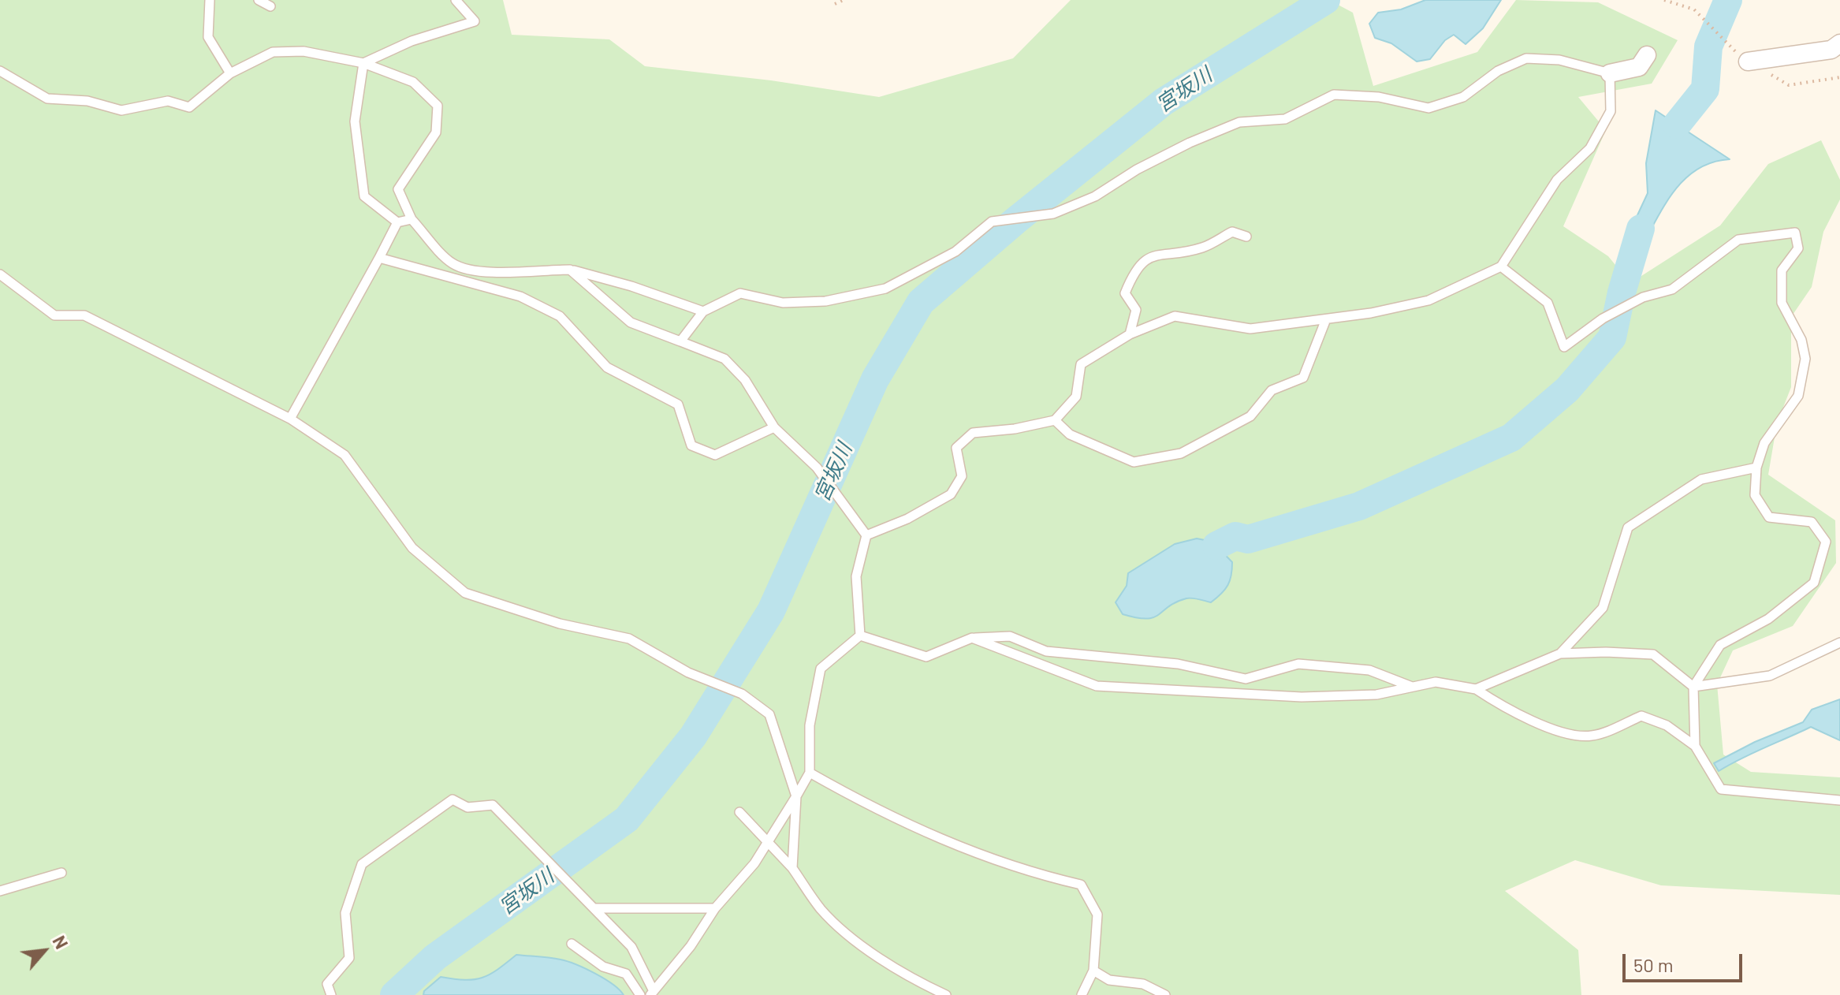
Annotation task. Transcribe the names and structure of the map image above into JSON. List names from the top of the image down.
{
  "water": ["宮坂川"],
  "scale_bar": "50 m",
  "north": "top right"
}
